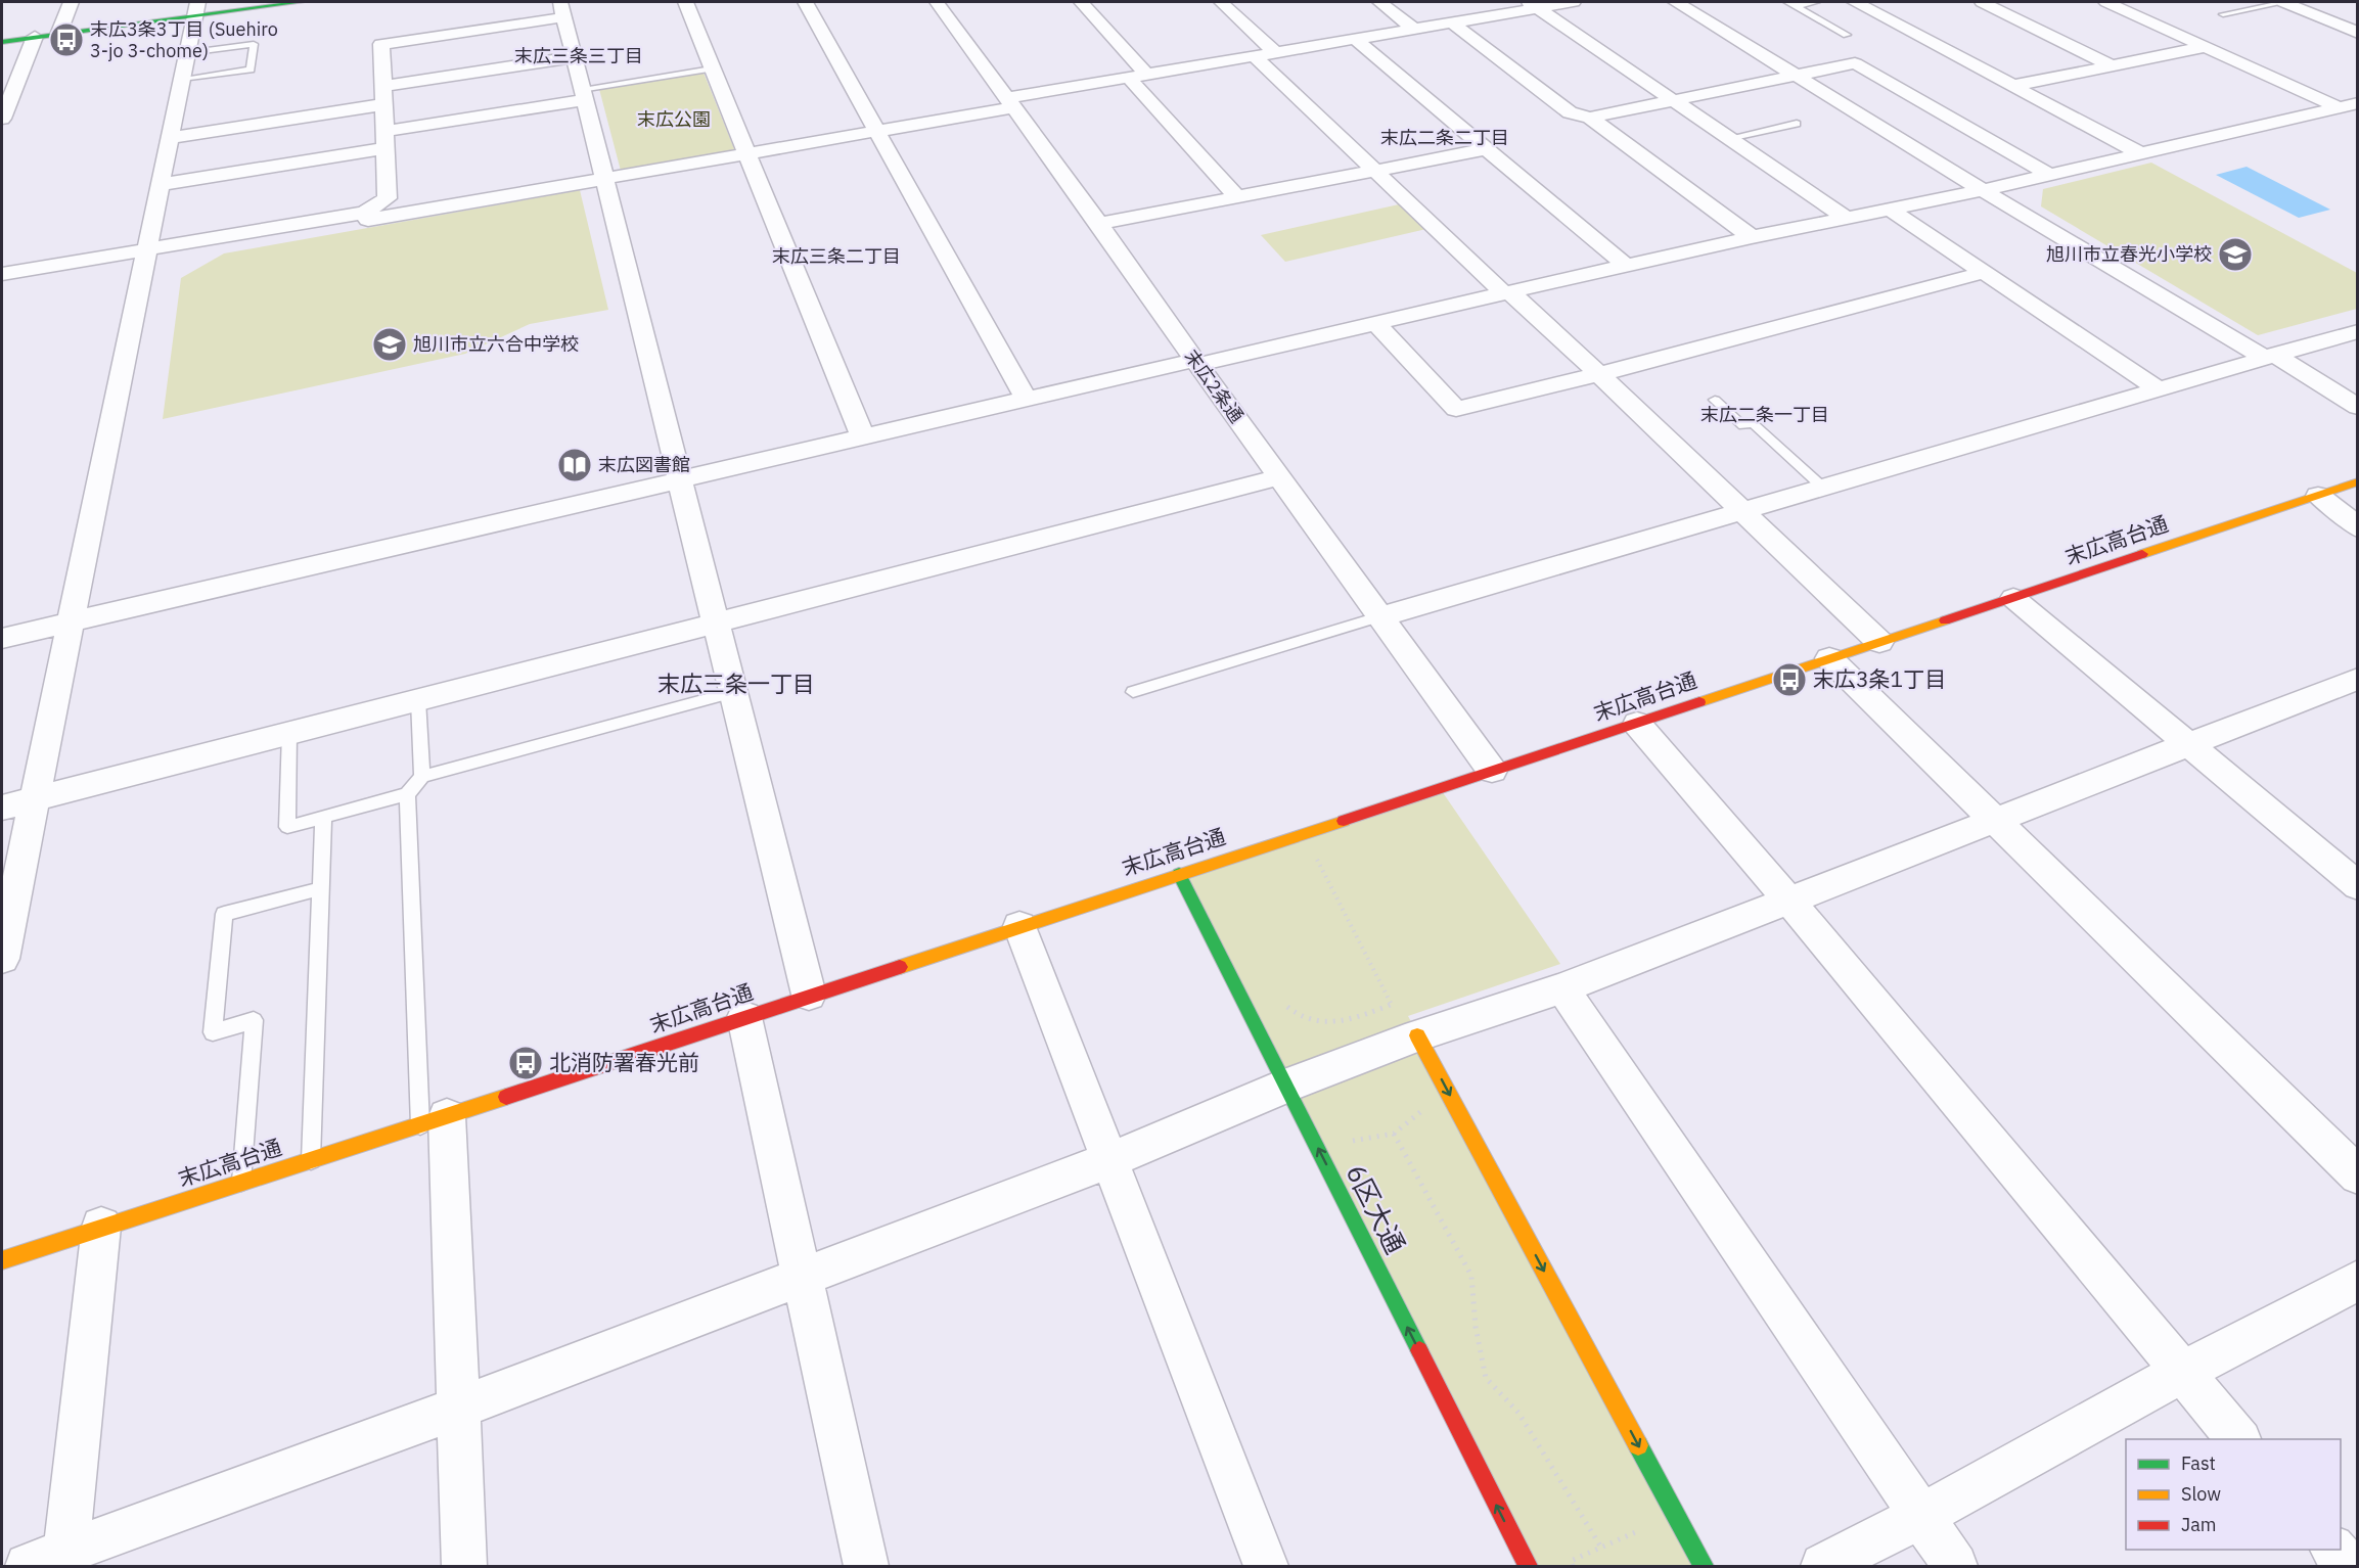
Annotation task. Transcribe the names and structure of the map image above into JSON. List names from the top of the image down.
{
  "streets": {
    "street": ["末広2条通", "末広高台通", "6区大通"]
  },
  "crossings": [
    ["末広2条通", "末広高台通"],
    ["末広高台通", "6区大通"]
  ],
  "one_way": ["6区大通"],
  "districts": [
    "末広三条三丁目",
    "末広二条二丁目",
    "末広三条二丁目",
    "末広二条一丁目",
    "末広三条一丁目"
  ],
  "parks": ["末広公園"],
  "places": {
    "bus stop": ["末広3条3丁目 (Suehiro 3-jo 3-chome)", "末広3条1丁目", "北消防署春光前"],
    "school or university": ["旭川市立春光小学校", "旭川市立六合中学校"],
    "library": ["末広図書館"]
  },
  "legend": ["Fast", "Slow", "Jam"]
}
